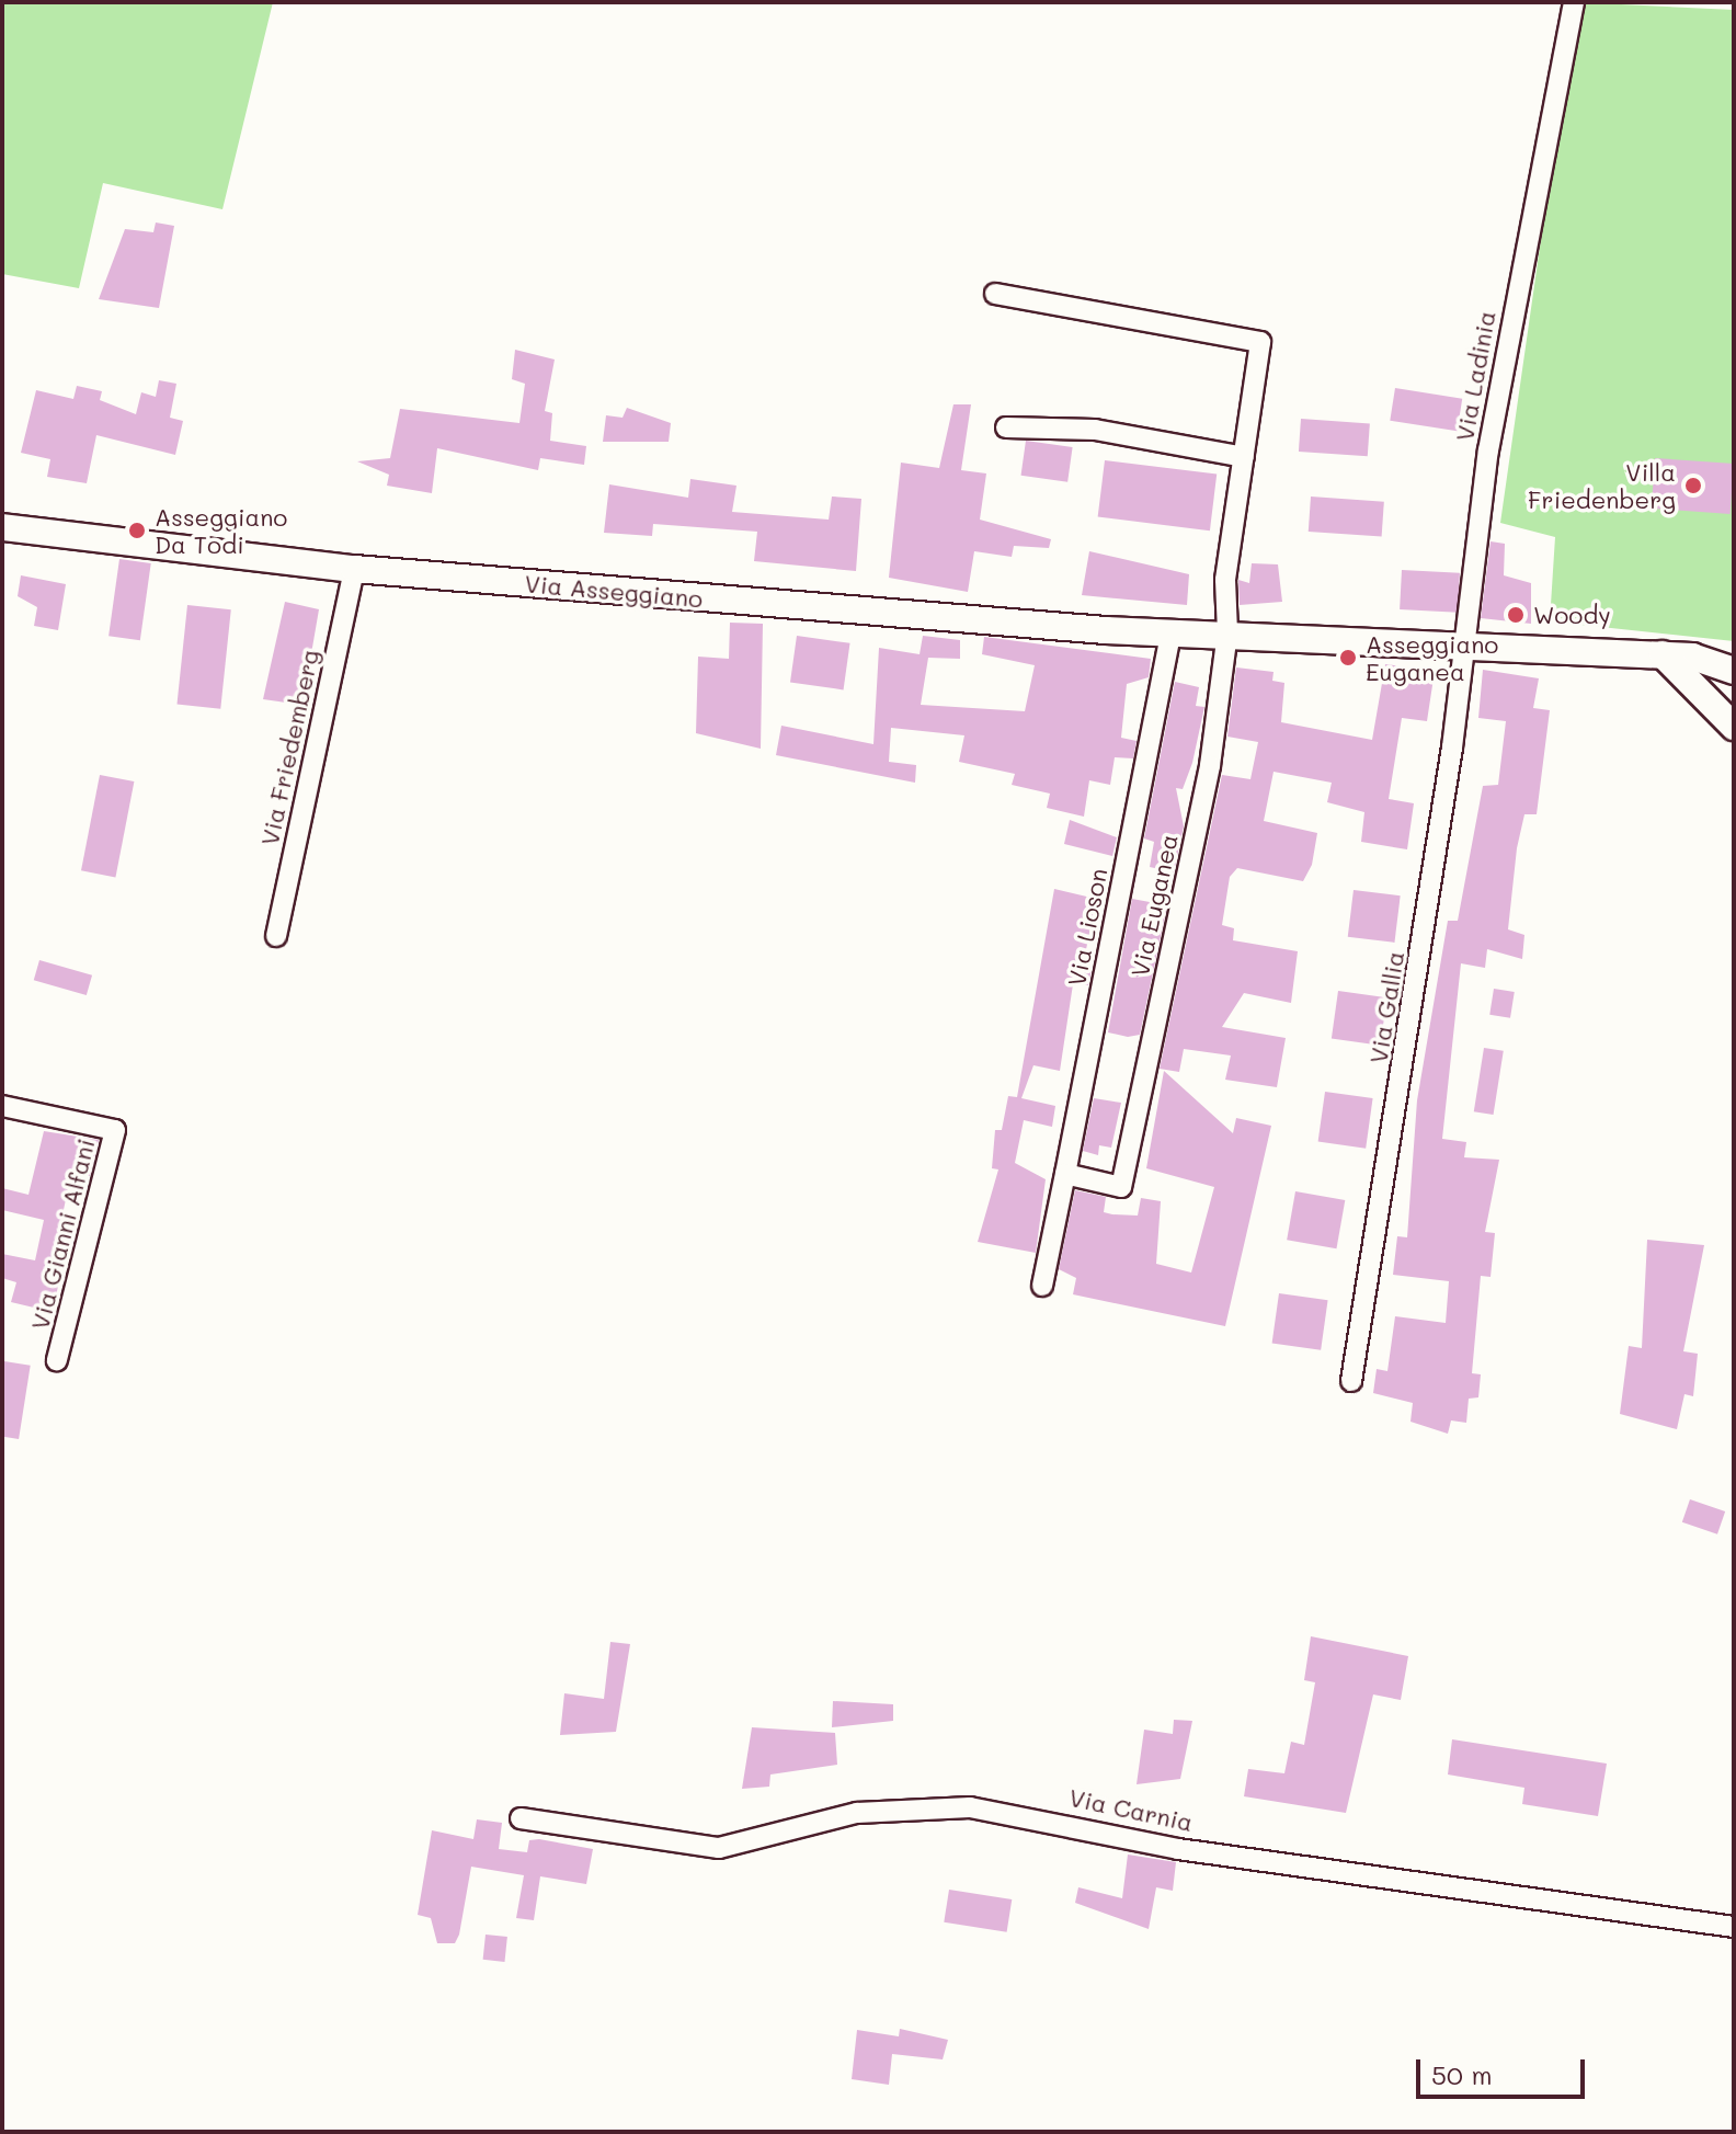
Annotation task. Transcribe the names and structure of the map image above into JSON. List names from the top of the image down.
{
  "streets": {
    "street": [
      "Via Ladinia",
      "Via Asseggiano",
      "Via Friedemberg",
      "Via Euganea",
      "Via Lioson",
      "Via Gallia",
      "Via Gianni Alfani",
      "Via Carnia"
    ]
  },
  "crossings": [
    ["Via Ladinia", "Via Asseggiano"],
    ["Via Ladinia", "Via Gallia"],
    ["Via Asseggiano", "Via Friedemberg"],
    ["Via Asseggiano", "Via Euganea"],
    ["Via Asseggiano", "Via Lioson"],
    ["Via Asseggiano", "Via Gallia"],
    ["Via Euganea", "Via Lioson"]
  ],
  "places": [
    "Villa Friedenberg",
    "Asseggiano Da Todi",
    "Woody",
    "Asseggiano Euganea"
  ],
  "scale_bar": "50 m"
}
